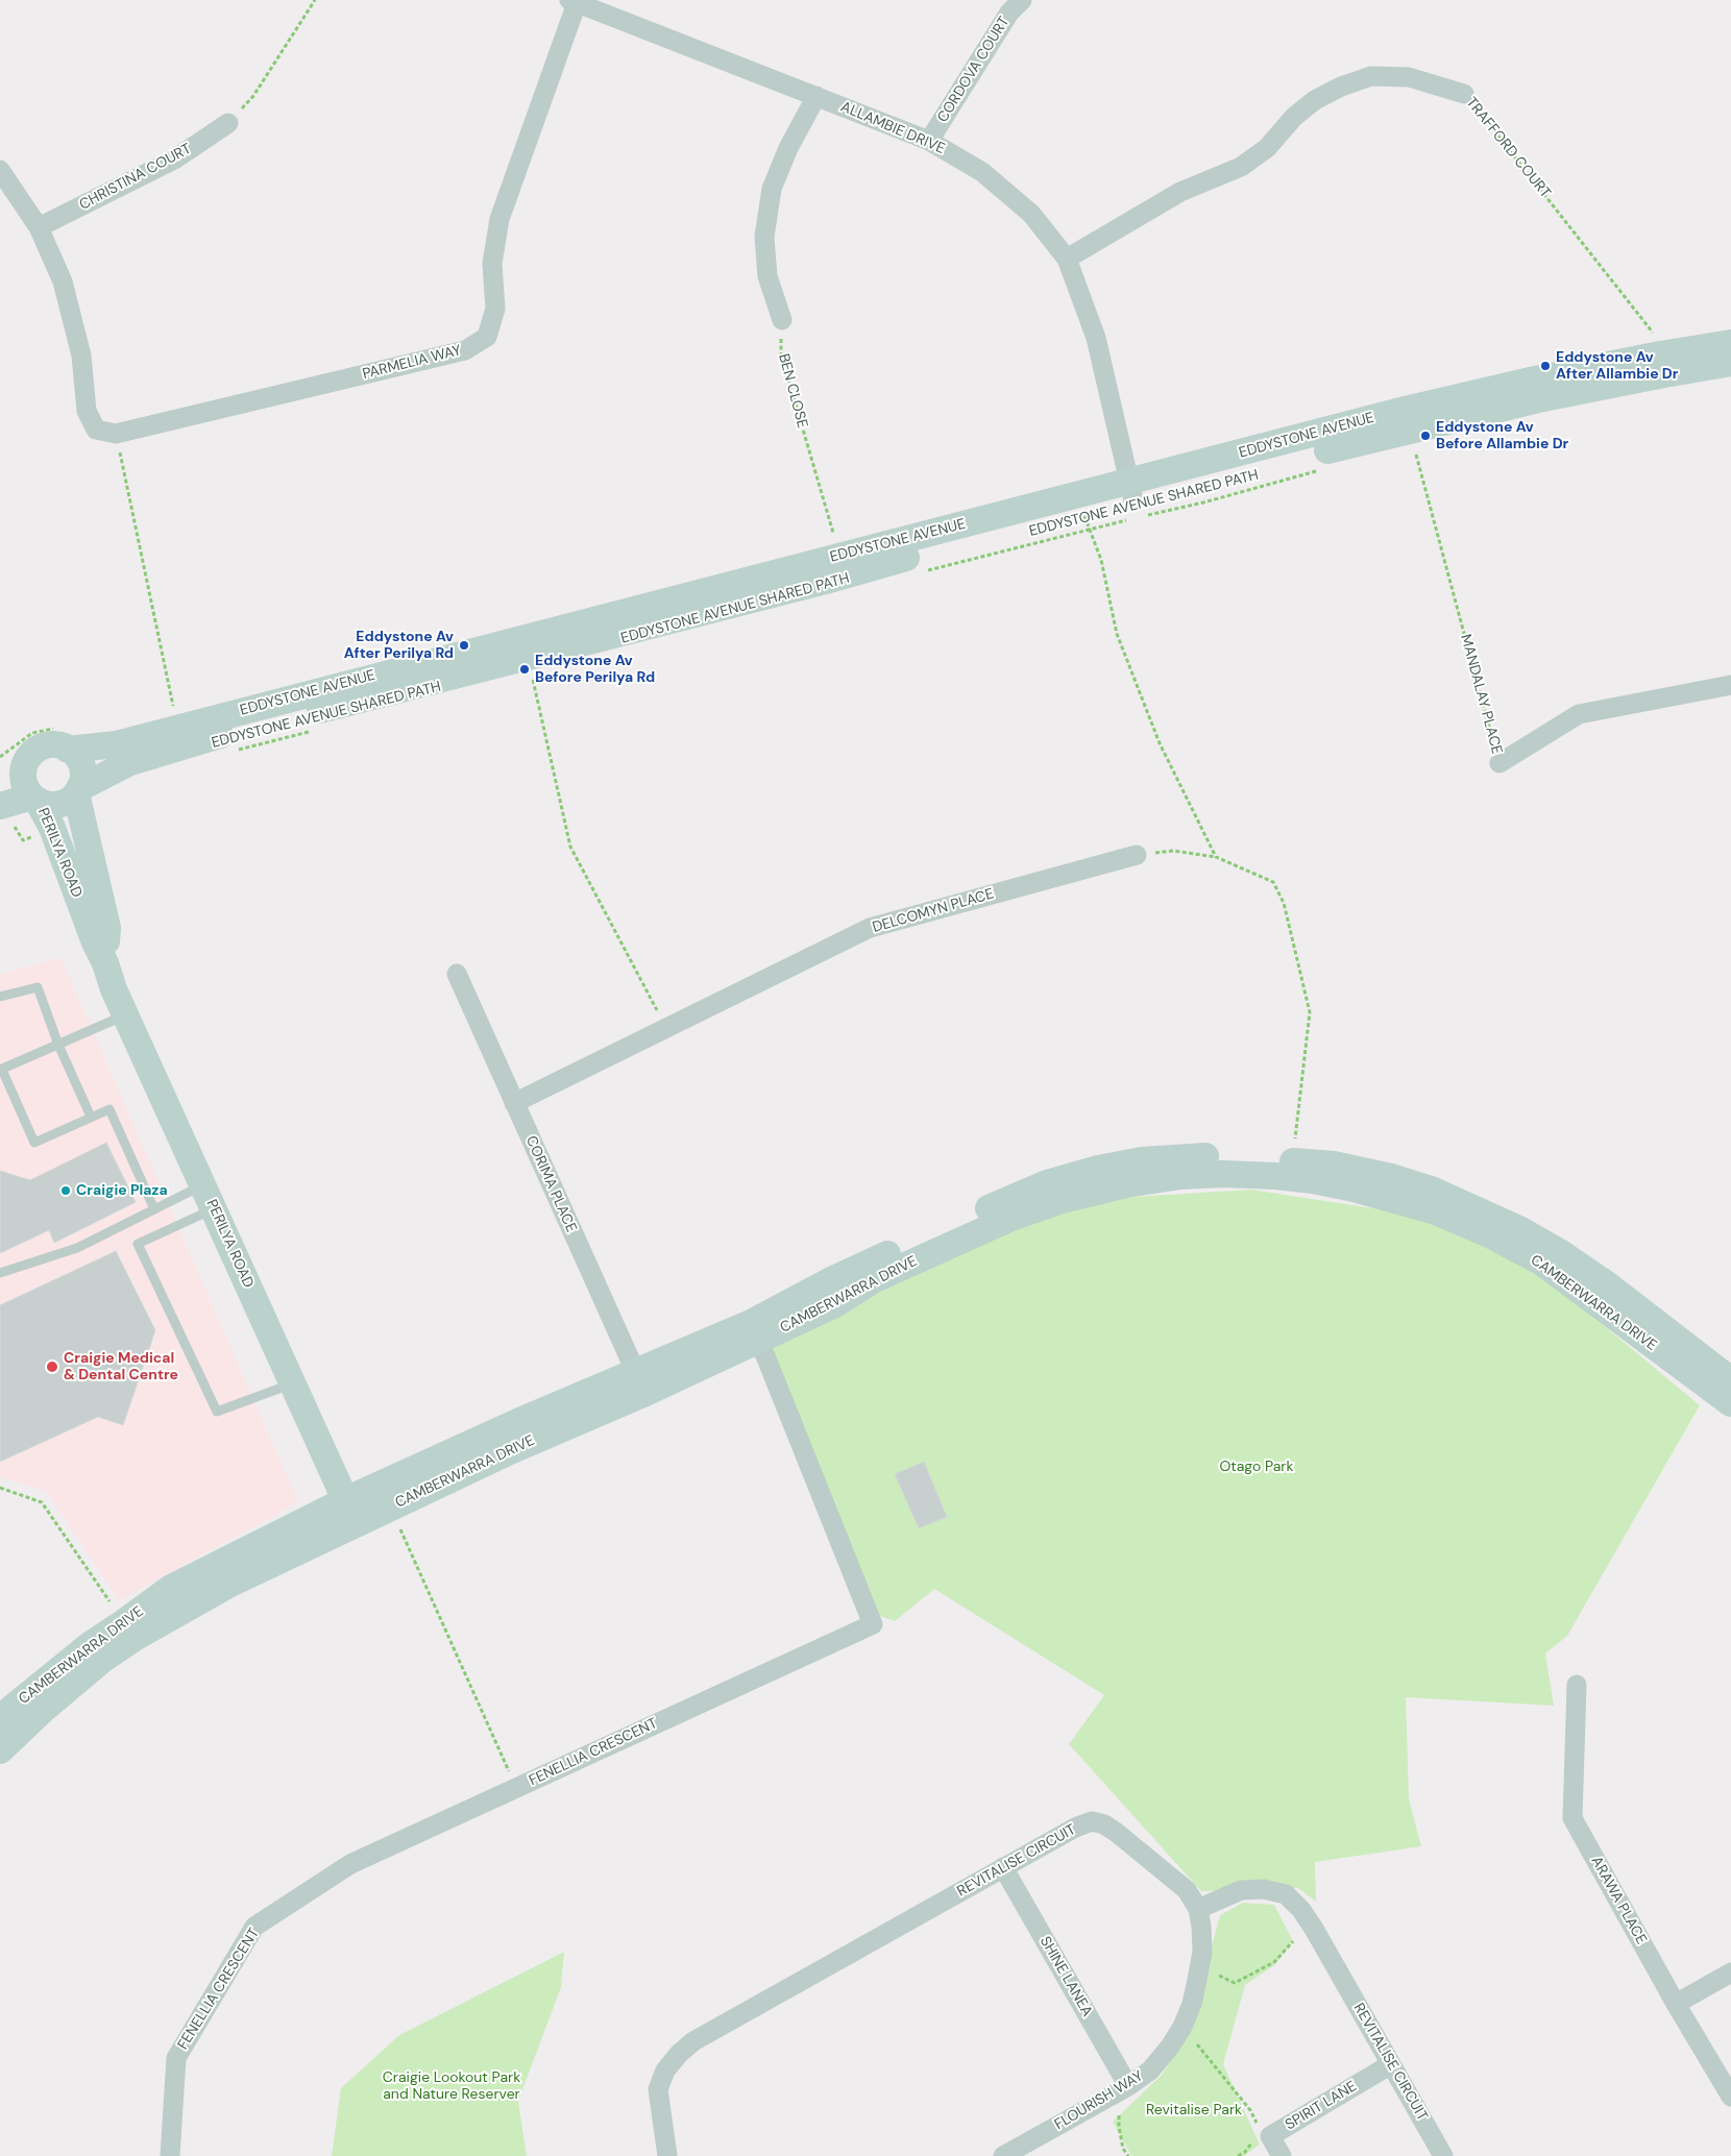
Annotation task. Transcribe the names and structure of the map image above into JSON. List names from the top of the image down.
{
  "streets": {
    "street": [
      "CORDOVA COURT",
      "ALLAMBIE DRIVE",
      "TRAFFORD COURT",
      "CHRISTINA COURT",
      "PARMELIA WAY",
      "EDDYSTONE AVENUE",
      "MANDALAY PLACE",
      "PERILYA ROAD",
      "DELCOMYN PLACE",
      "CORIMA PLACE",
      "CAMBERWARRA DRIVE",
      "FENELLIA CRESCENT",
      "REVITALISE CIRCUIT",
      "ARAWA PLACE",
      "SHINE LANEA",
      "FLOURISH WAY",
      "SPIRIT LANE"
    ],
    "path": ["BEN CLOSE", "EDDYSTONE AVENUE SHARED PATH"]
  },
  "crossings": [
    ["CORDOVA COURT", "ALLAMBIE DRIVE"],
    ["ALLAMBIE DRIVE", "TRAFFORD COURT"],
    ["ALLAMBIE DRIVE", "PARMELIA WAY"],
    ["ALLAMBIE DRIVE", "EDDYSTONE AVENUE"],
    ["ALLAMBIE DRIVE", "EDDYSTONE AVENUE SHARED PATH"],
    ["EDDYSTONE AVENUE", "EDDYSTONE AVENUE SHARED PATH"],
    ["EDDYSTONE AVENUE", "PERILYA ROAD"],
    ["PERILYA ROAD", "CAMBERWARRA DRIVE"],
    ["DELCOMYN PLACE", "CORIMA PLACE"],
    ["CORIMA PLACE", "CAMBERWARRA DRIVE"],
    ["CAMBERWARRA DRIVE", "FENELLIA CRESCENT"],
    ["REVITALISE CIRCUIT", "SHINE LANEA"],
    ["REVITALISE CIRCUIT", "FLOURISH WAY"],
    ["REVITALISE CIRCUIT", "SPIRIT LANE"],
    ["SHINE LANEA", "FLOURISH WAY"]
  ],
  "parks": ["Otago Park", "Craigie Lookout Park and Nature Reserver", "Revitalise Park"],
  "places": [
    "Eddystone Av After Allambie Dr",
    "Eddystone Av Before Allambie Dr",
    "Eddystone Av After Perilya Rd",
    "Eddystone Av Before Perilya Rd",
    "Craigie Plaza",
    "Craigie Medical & Dental Centre"
  ]
}
